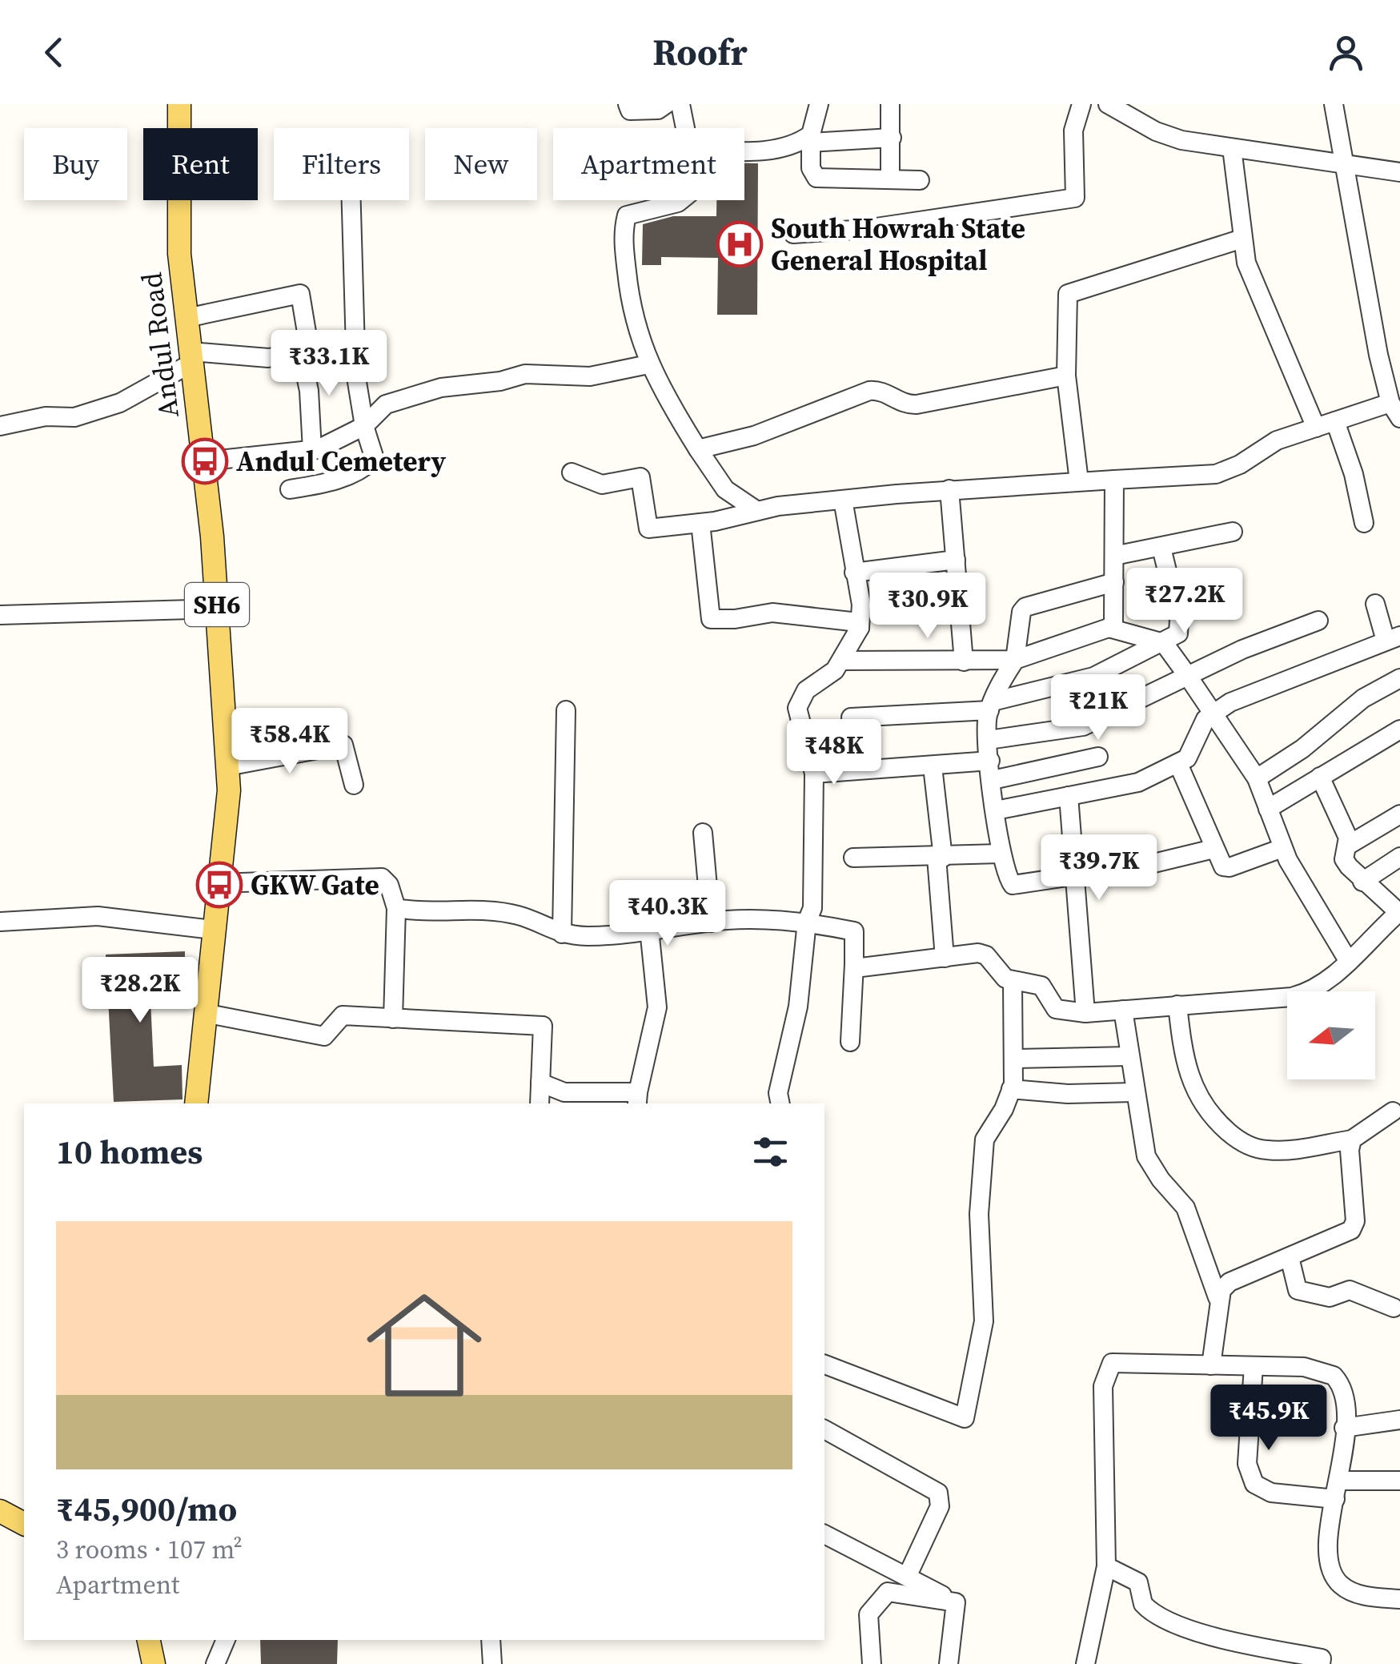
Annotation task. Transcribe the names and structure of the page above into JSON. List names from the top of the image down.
{
  "streets": {
    "main road": ["Andul Road", "SH6"]
  },
  "places": {
    "hospital": ["South Howrah State General Hospital"],
    "bus stop": ["Andul Cemetery", "GKW Gate"]
  },
  "north": "left",
  "page": {
    "header": "Roofr",
    "chip": [
      "Buy",
      "Rent",
      "Filters",
      "New",
      "Apartment"
    ],
    "price": [
      "₹33.1K",
      "₹27.2K",
      "₹30.9K",
      "₹21K",
      "₹58.4K",
      "₹48K",
      "₹39.7K",
      "₹40.3K",
      "₹28.2K",
      "₹45.9K"
    ],
    "heading": "10 homes",
    "list": [
      {
        "name": "₹45,900/mo",
        "note": "3 rooms · 107 m² · Apartment"
      }
    ]
  }
}
